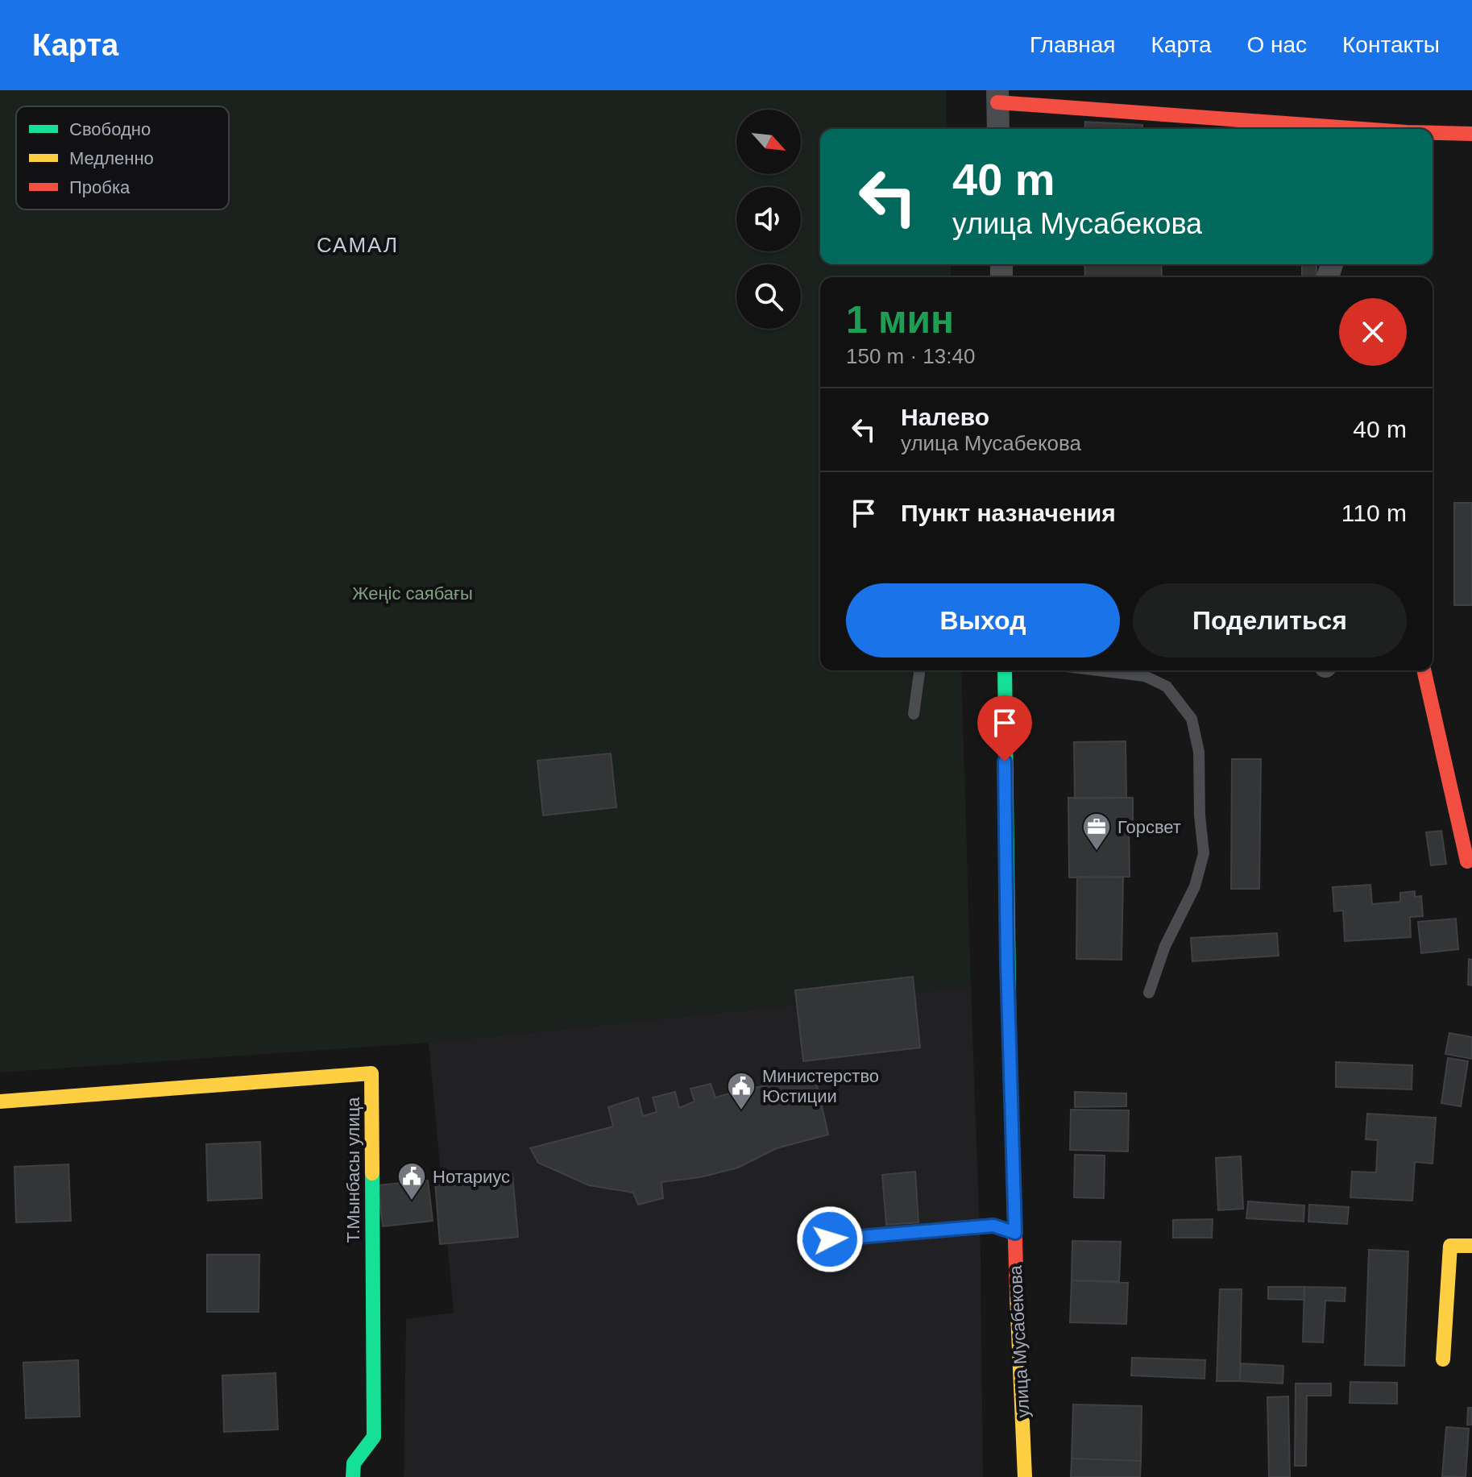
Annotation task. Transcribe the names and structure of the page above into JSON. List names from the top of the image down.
{
  "streets": {
    "street": ["Т.Мынбасы улица", "улица Мусабекова"]
  },
  "districts": ["САМАЛ"],
  "parks": ["Жеңіс саябағы"],
  "places": {
    "office": ["Горсвет"],
    "public building": ["Министерство Юстиции", "Нотариус"]
  },
  "legend": ["Свободно", "Медленно", "Пробка"],
  "north": "bottom right",
  "page": {
    "header": "Карта",
    "nav": [
      "Главная",
      "Карта",
      "О нас",
      "Контакты"
    ],
    "turn": ["40 m", "улица Мусабекова"],
    "heading": ["1 мин", "150 m · 13:40"],
    "list": [
      {
        "name": "Налево",
        "note": "улица Мусабекова",
        "value": "40 m"
      },
      {
        "name": "Пункт назначения",
        "value": "110 m"
      }
    ],
    "buttons": ["Выход", "Поделиться"]
  }
}
